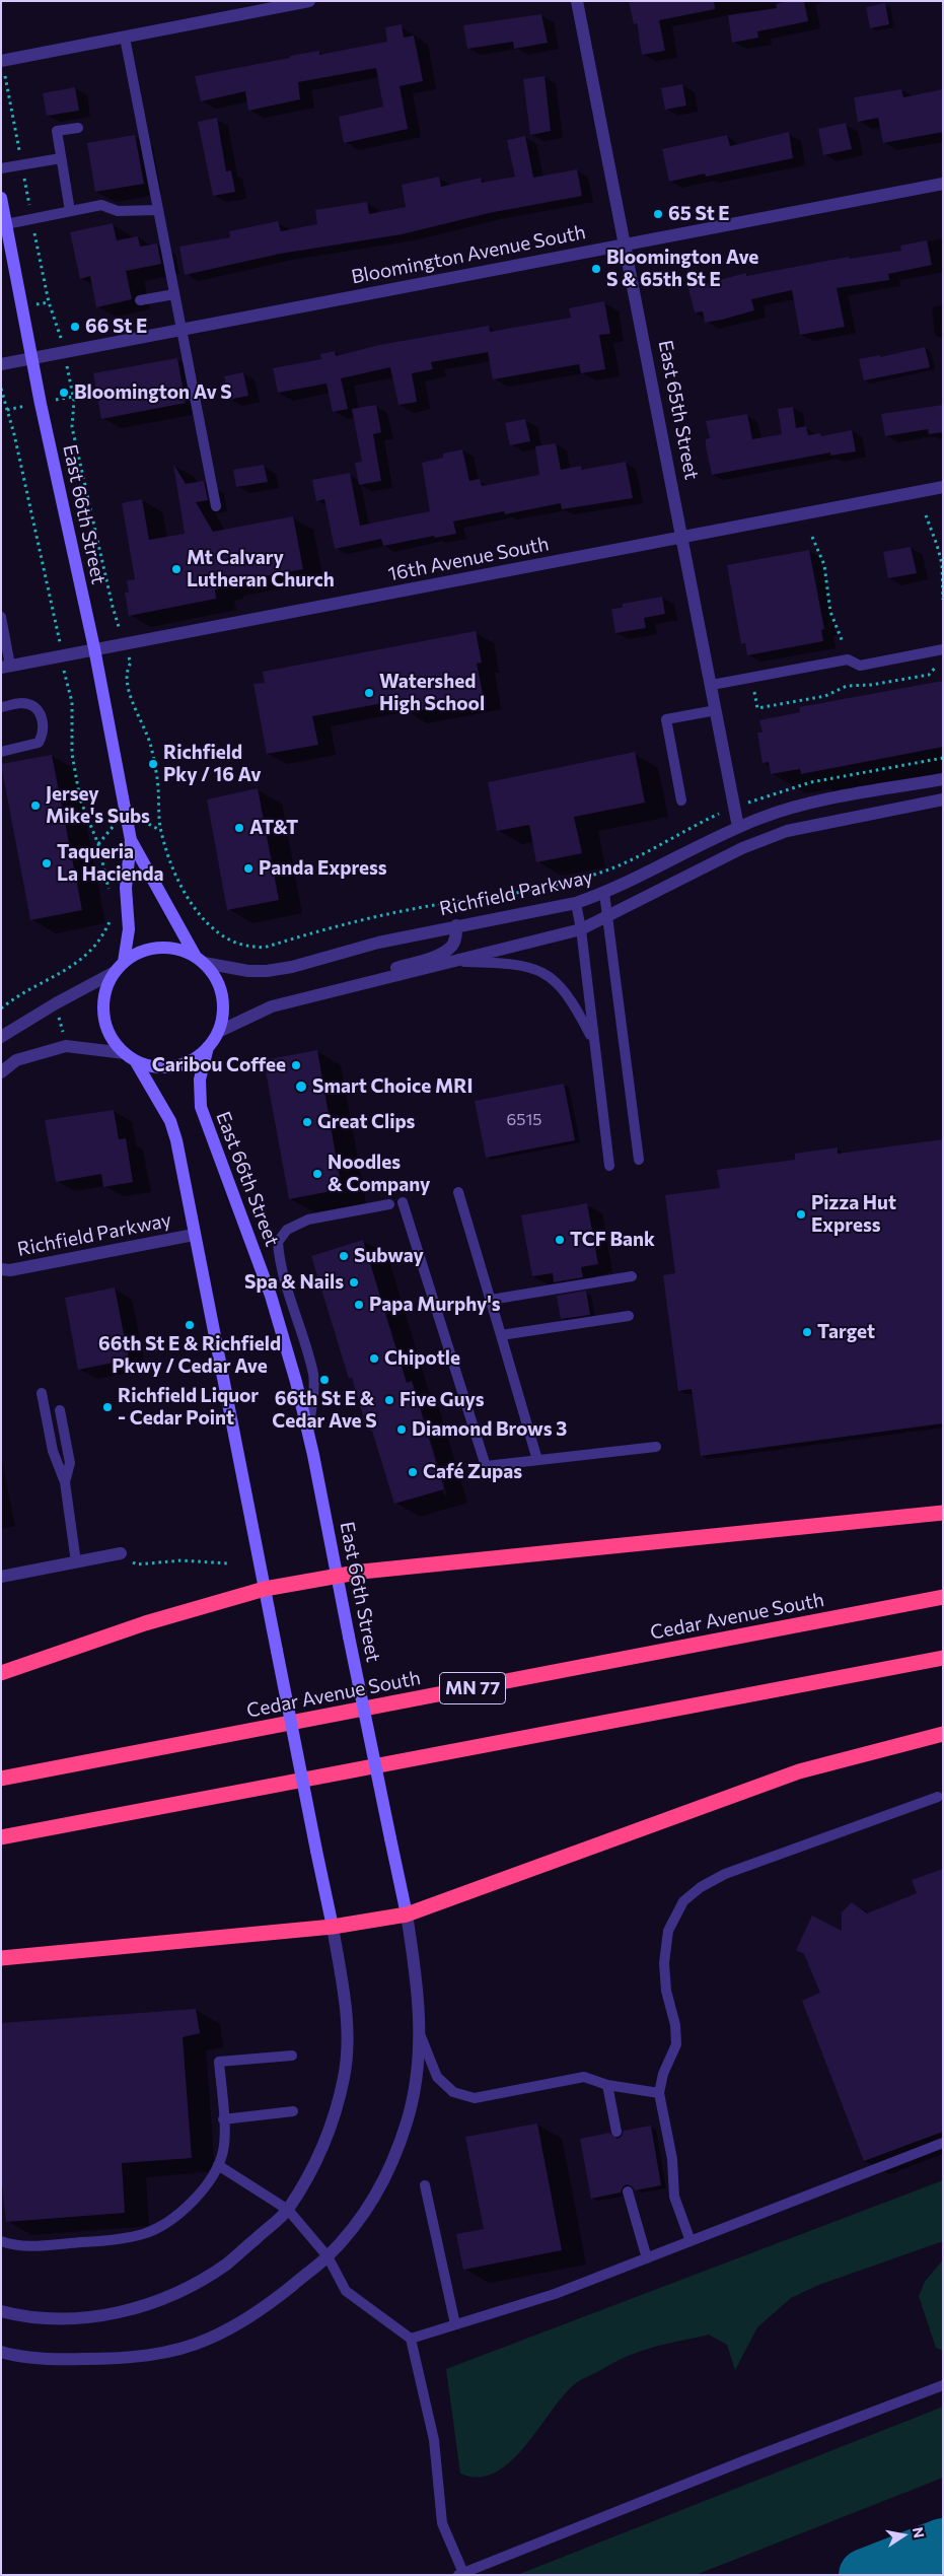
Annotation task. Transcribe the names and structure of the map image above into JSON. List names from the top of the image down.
{
  "streets": {
    "highway": ["Cedar Avenue South", "MN 77"],
    "main road": ["East 66th Street"],
    "street": [
      "Bloomington Avenue South",
      "East 65th Street",
      "16th Avenue South",
      "Richfield Parkway"
    ]
  },
  "crossings": [
    ["Bloomington Avenue South", "East 65th Street"],
    ["Bloomington Avenue South", "East 66th Street"],
    ["East 65th Street", "16th Avenue South"],
    ["East 65th Street", "Richfield Parkway"],
    ["East 66th Street", "16th Avenue South"],
    ["East 66th Street", "Richfield Parkway"]
  ],
  "places": [
    "65 St E",
    "Bloomington Ave S & 65th St E",
    "66 St E",
    "Bloomington Av S",
    "Mt Calvary Lutheran Church",
    "Watershed High School",
    "Richfield Pky / 16 Av",
    "Jersey Mike's Subs",
    "AT&T",
    "Taqueria La Hacienda",
    "Panda Express",
    "Caribou Coffee",
    "Smart Choice MRI",
    "Great Clips",
    "Noodles & Company",
    "Pizza Hut Express",
    "TCF Bank",
    "Subway",
    "Spa & Nails",
    "Papa Murphy's",
    "66th St E & Richfield Pkwy / Cedar Ave",
    "Target",
    "Chipotle",
    "66th St E & Cedar Ave S",
    "Five Guys",
    "Richfield Liquor - Cedar Point",
    "Diamond Brows 3",
    "Café Zupas"
  ],
  "house_numbers": ["6515"],
  "north": "right"
}
